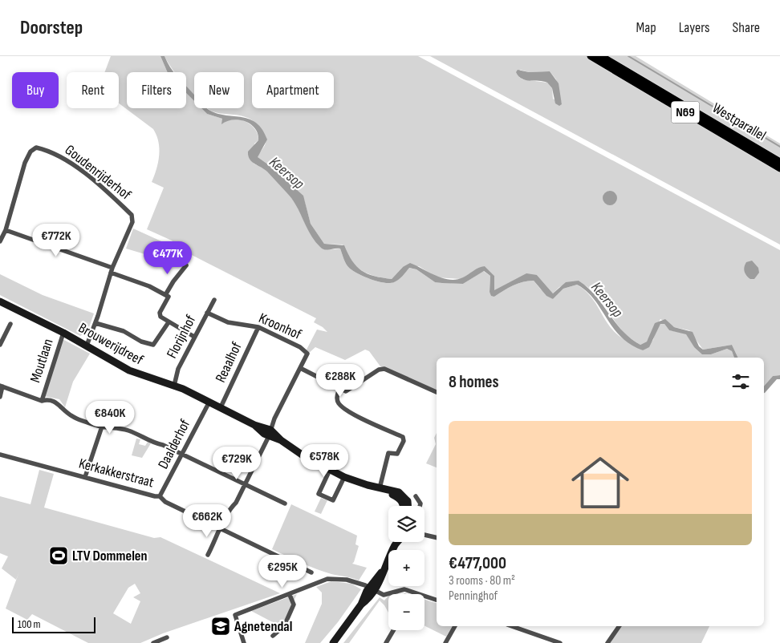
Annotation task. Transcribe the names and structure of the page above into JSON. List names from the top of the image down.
{
  "streets": {
    "main road": ["N69", "Westparallel"],
    "street": [
      "Goudenrijderhof",
      "Kroonhof",
      "Florijnhof",
      "Brouwerijdreef",
      "Moutlaan",
      "Reaalhof",
      "Daalderhof",
      "Kerkakkerstraat"
    ]
  },
  "crossings": [
    ["Kroonhof", "Florijnhof"],
    ["Kroonhof", "Brouwerijdreef"],
    ["Kroonhof", "Reaalhof"],
    ["Kroonhof", "Kerkakkerstraat"],
    ["Florijnhof", "Brouwerijdreef"],
    ["Brouwerijdreef", "Moutlaan"],
    ["Brouwerijdreef", "Reaalhof"],
    ["Brouwerijdreef", "Daalderhof"],
    ["Daalderhof", "Kerkakkerstraat"]
  ],
  "water": ["Keersop"],
  "places": {
    "sports": ["LTV Dommelen"],
    "school or university": ["Agnetendal"]
  },
  "scale_bar": "100 m",
  "page": {
    "header": "Doorstep",
    "nav": ["Map", "Layers", "Share"],
    "chip": [
      "Buy",
      "Rent",
      "Filters",
      "New",
      "Apartment"
    ],
    "price": [
      "€772K",
      "€477K",
      "€288K",
      "€840K",
      "€578K",
      "€729K",
      "€662K",
      "€295K"
    ],
    "heading": "8 homes",
    "list": [
      {
        "name": "€477,000",
        "note": "3 rooms · 80 m² · Penninghof"
      }
    ],
    "map_buttons": ["+", "−"],
    "scale": "100 m"
  }
}
